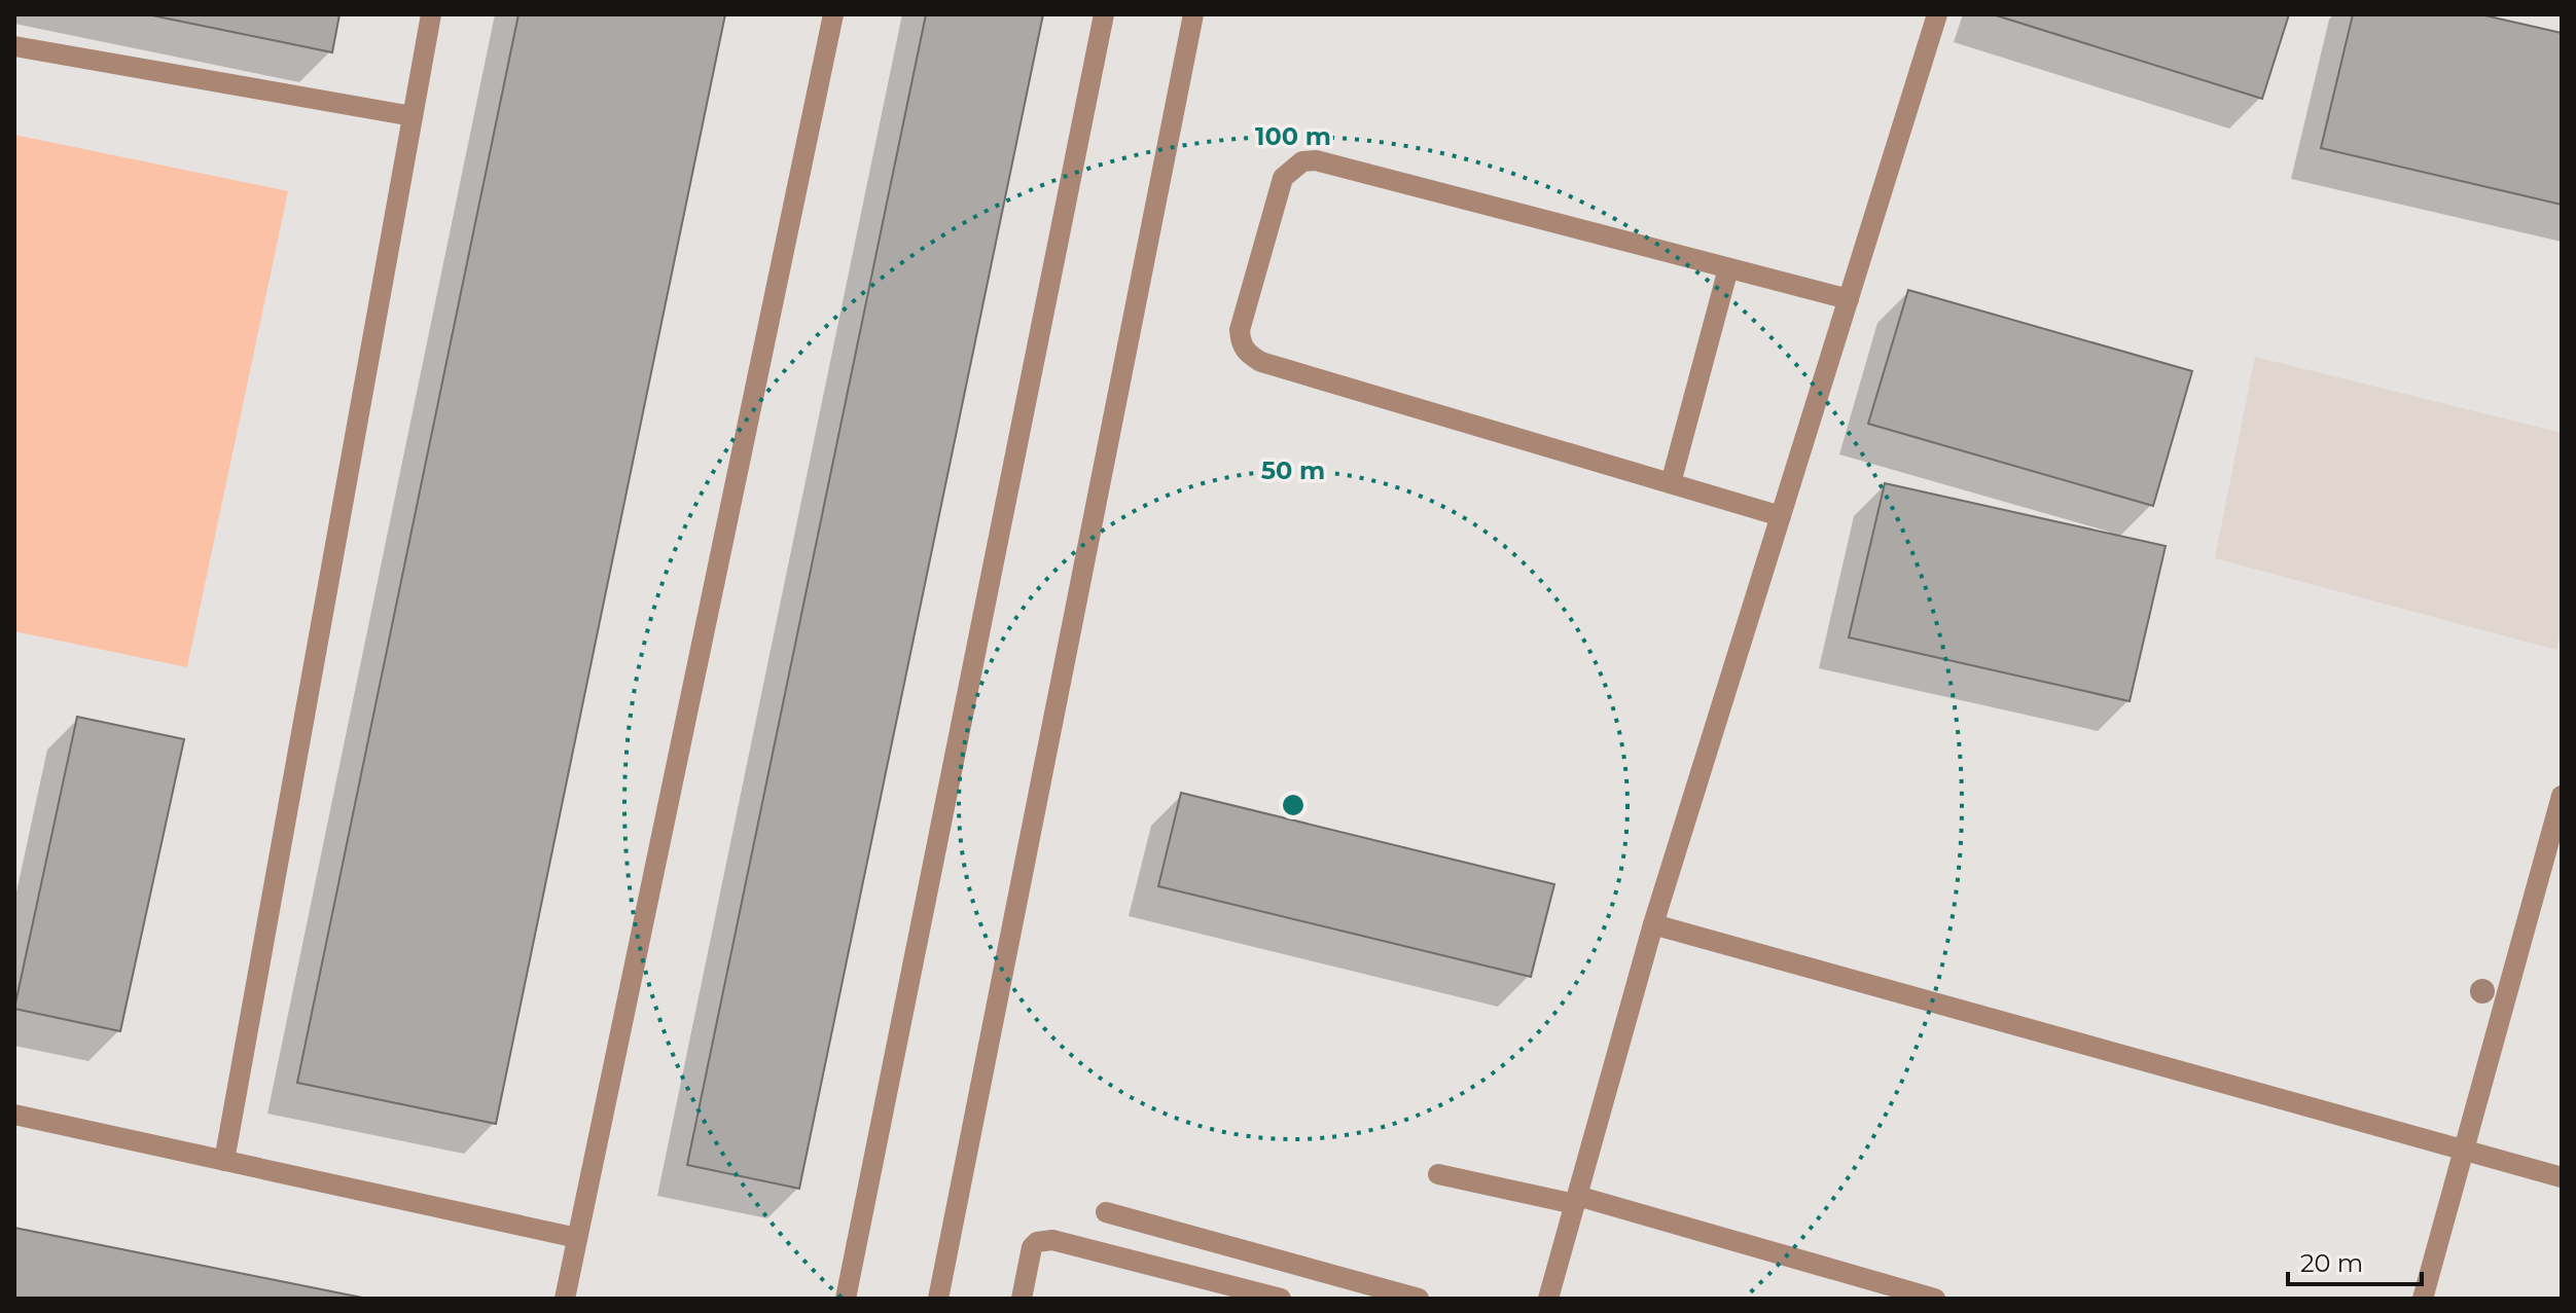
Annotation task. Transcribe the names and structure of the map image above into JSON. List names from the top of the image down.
{
  "scale_bar": "20 m",
  "rings": ["100 m", "50 m"]
}
